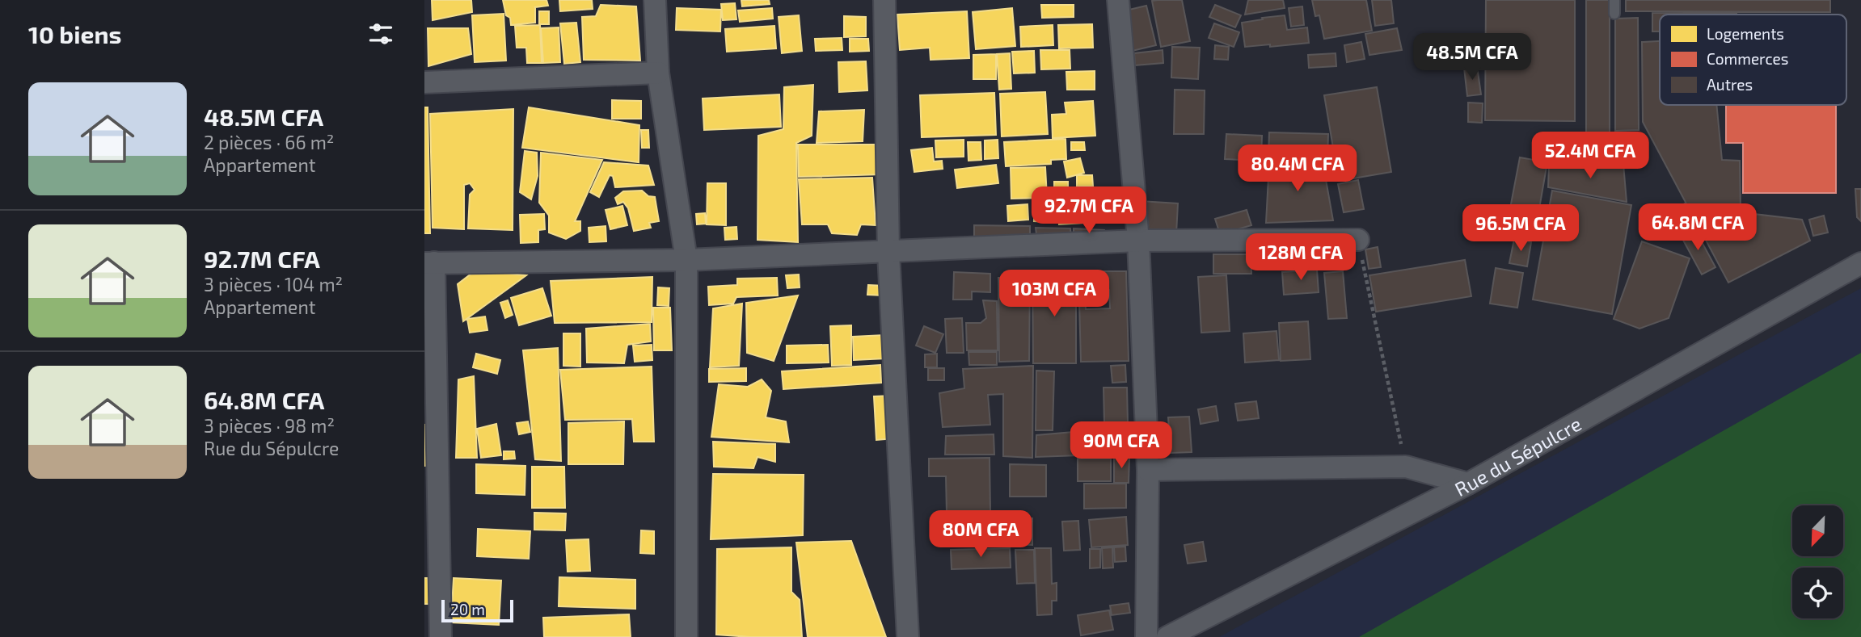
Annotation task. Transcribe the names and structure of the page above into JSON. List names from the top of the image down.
{
  "streets": {
    "street": ["Rue du Sépulcre"]
  },
  "legend": ["Logements", "Commerces", "Autres"],
  "scale_bar": "20 m",
  "north": "bottom left",
  "page": {
    "heading": "10 biens",
    "price": [
      "48.5M CFA",
      "52.4M CFA",
      "80.4M CFA",
      "92.7M CFA",
      "64.8M CFA",
      "96.5M CFA",
      "128M CFA",
      "103M CFA",
      "90M CFA",
      "80M CFA"
    ],
    "list": [
      {
        "name": "48.5M CFA",
        "note": "2 pièces · 66 m² · Appartement"
      },
      {
        "name": "92.7M CFA",
        "note": "3 pièces · 104 m² · Appartement"
      },
      {
        "name": "64.8M CFA",
        "note": "3 pièces · 98 m² · Rue du Sépulcre"
      }
    ],
    "scale": "20 m"
  }
}
